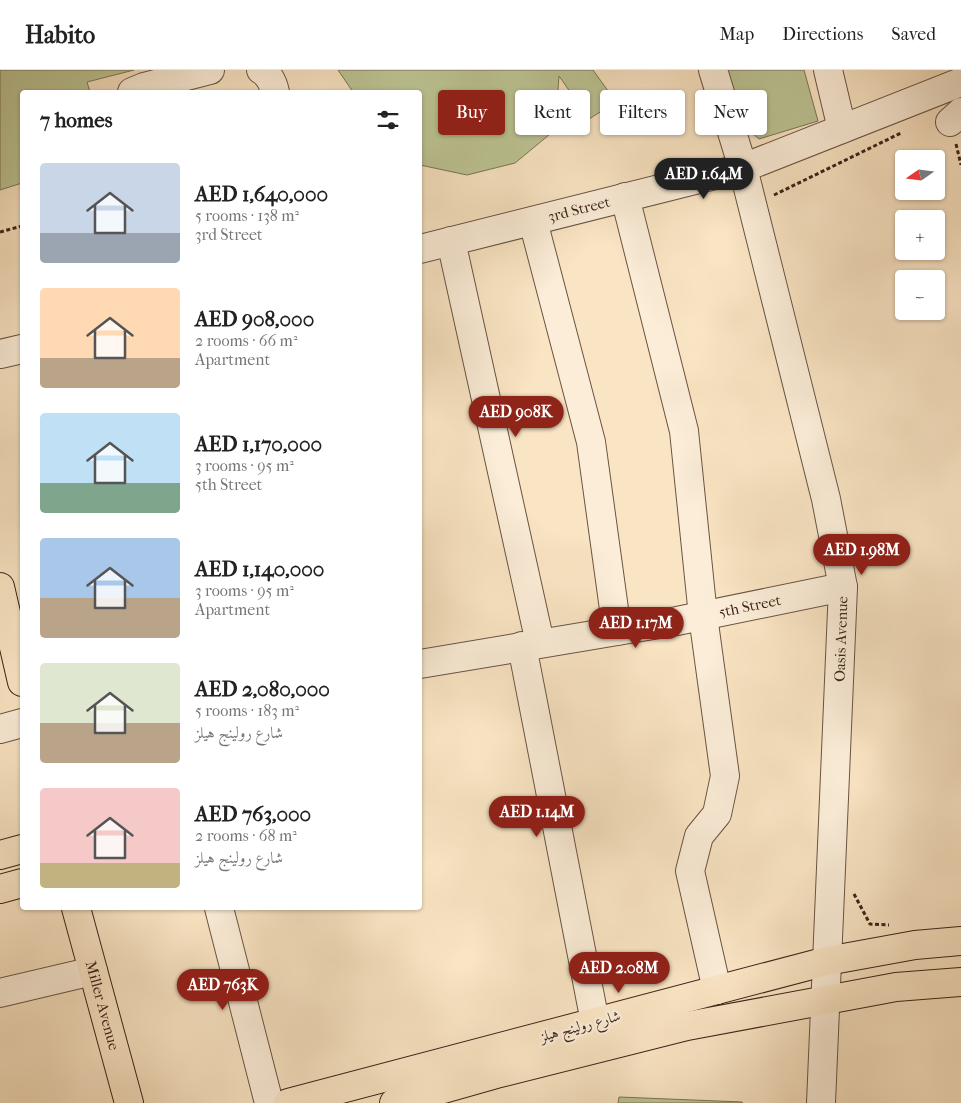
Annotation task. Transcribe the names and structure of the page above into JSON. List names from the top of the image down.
{
  "streets": {
    "main road": ["Miller Avenue", "شارع رولينج هيلز"],
    "street": ["3rd Street", "5th Street", "Oasis Avenue"]
  },
  "crossings": [
    ["3rd Street", "Oasis Avenue"],
    ["5th Street", "Oasis Avenue"],
    ["Oasis Avenue", "شارع رولينج هيلز"]
  ],
  "north": "left",
  "page": {
    "header": "Habito",
    "nav": ["Map", "Directions", "Saved"],
    "chip": [
      "Buy",
      "Rent",
      "Filters",
      "New"
    ],
    "heading": "7 homes",
    "map_buttons": ["+", "−"],
    "list": [
      {
        "name": "AED 1,640,000",
        "note": "5 rooms · 138 m² · 3rd Street"
      },
      {
        "name": "AED 908,000",
        "note": "2 rooms · 66 m² · Apartment"
      },
      {
        "name": "AED 1,170,000",
        "note": "3 rooms · 95 m² · 5th Street"
      },
      {
        "name": "AED 1,140,000",
        "note": "3 rooms · 95 m² · Apartment"
      },
      {
        "name": "AED 2,080,000",
        "note": "5 rooms · 183 m² · شارع رولينج هيلز"
      },
      {
        "name": "AED 763,000",
        "note": "2 rooms · 68 m² · شارع رولينج هيلز"
      }
    ],
    "price": [
      "AED 1.64M",
      "AED 908K",
      "AED 1.98M",
      "AED 1.17M",
      "AED 1.14M",
      "AED 2.08M",
      "AED 763K"
    ]
  }
}
